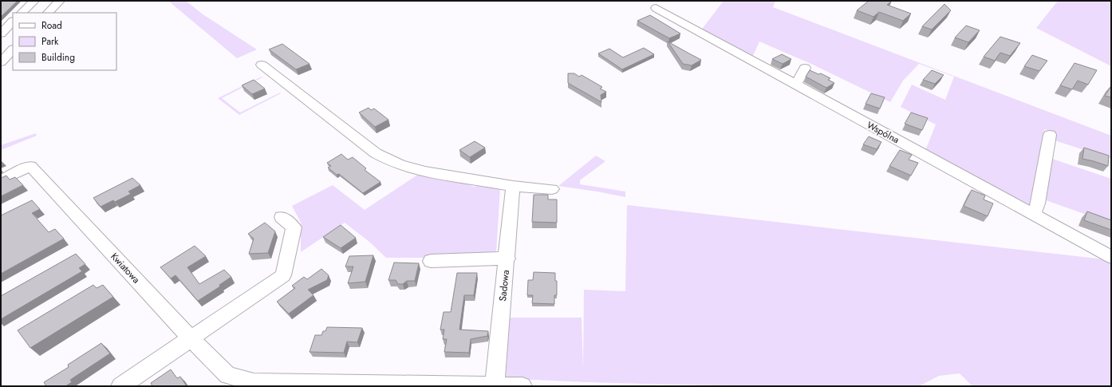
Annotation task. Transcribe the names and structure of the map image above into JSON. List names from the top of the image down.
{
  "streets": {
    "street": ["Wspólna", "Kwiatowa", "Sadowa"]
  },
  "crossings": [
    ["Kwiatowa", "Sadowa"]
  ],
  "legend": ["Road", "Park", "Building"]
}
